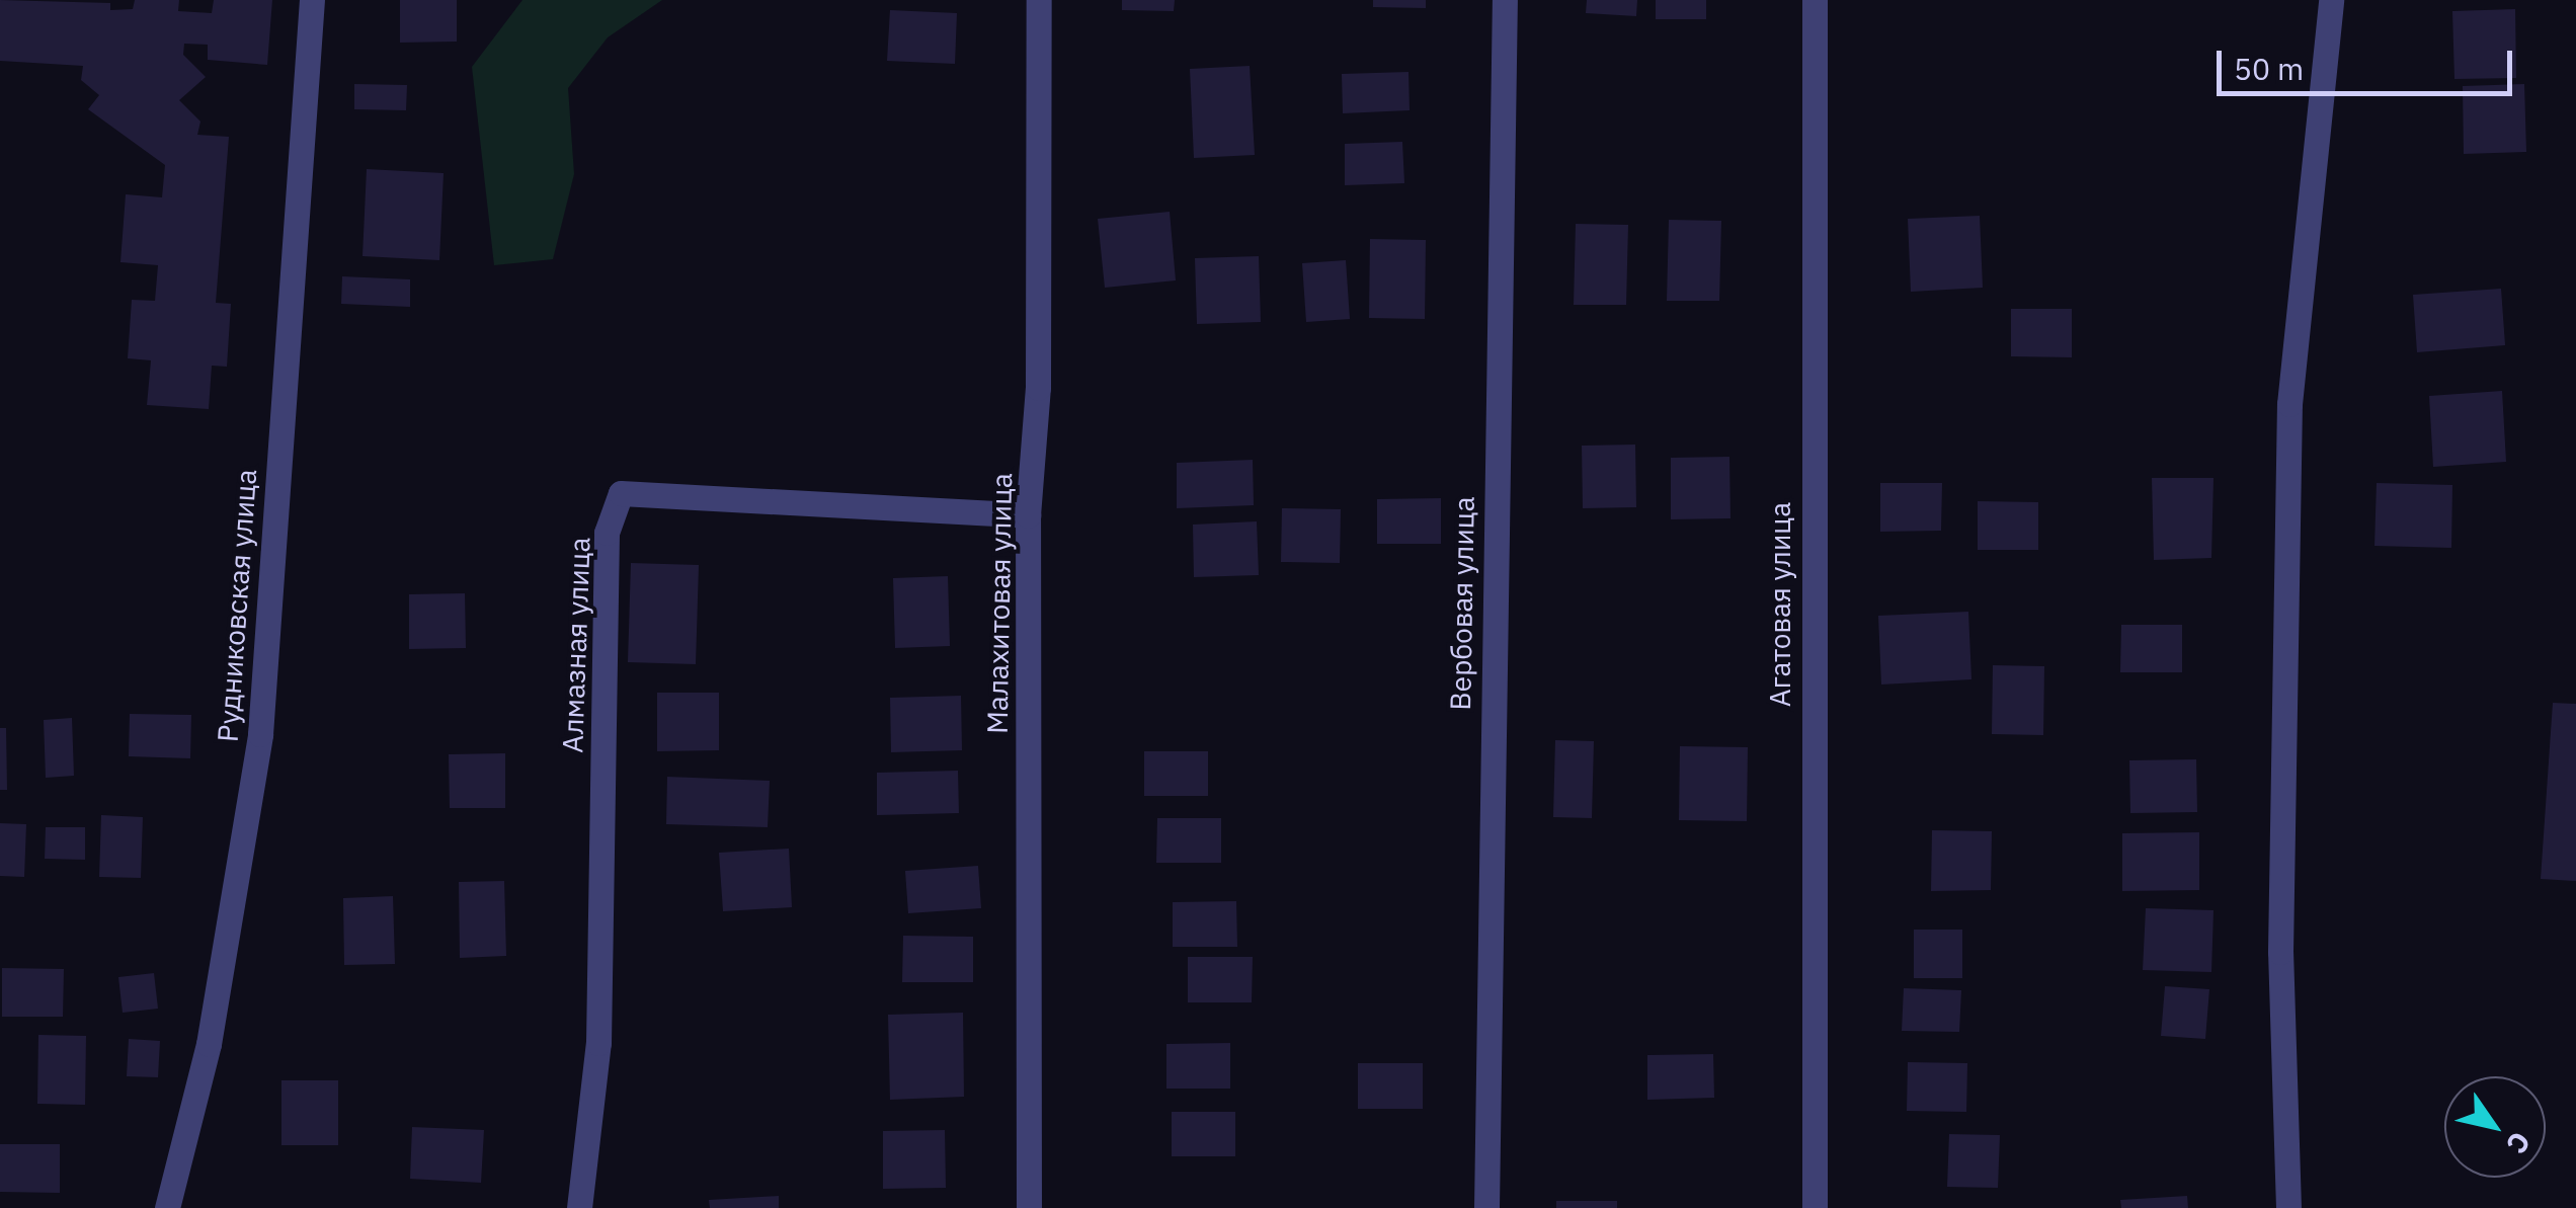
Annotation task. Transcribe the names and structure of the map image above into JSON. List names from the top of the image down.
{
  "streets": {
    "street": [
      "Малахитовая улица",
      "Вербовая улица",
      "Агатовая улица",
      "Рудниковская улица",
      "Алмазная улица"
    ]
  },
  "crossings": [
    ["Малахитовая улица", "Алмазная улица"]
  ],
  "scale_bar": "50 m",
  "north": "bottom right"
}
